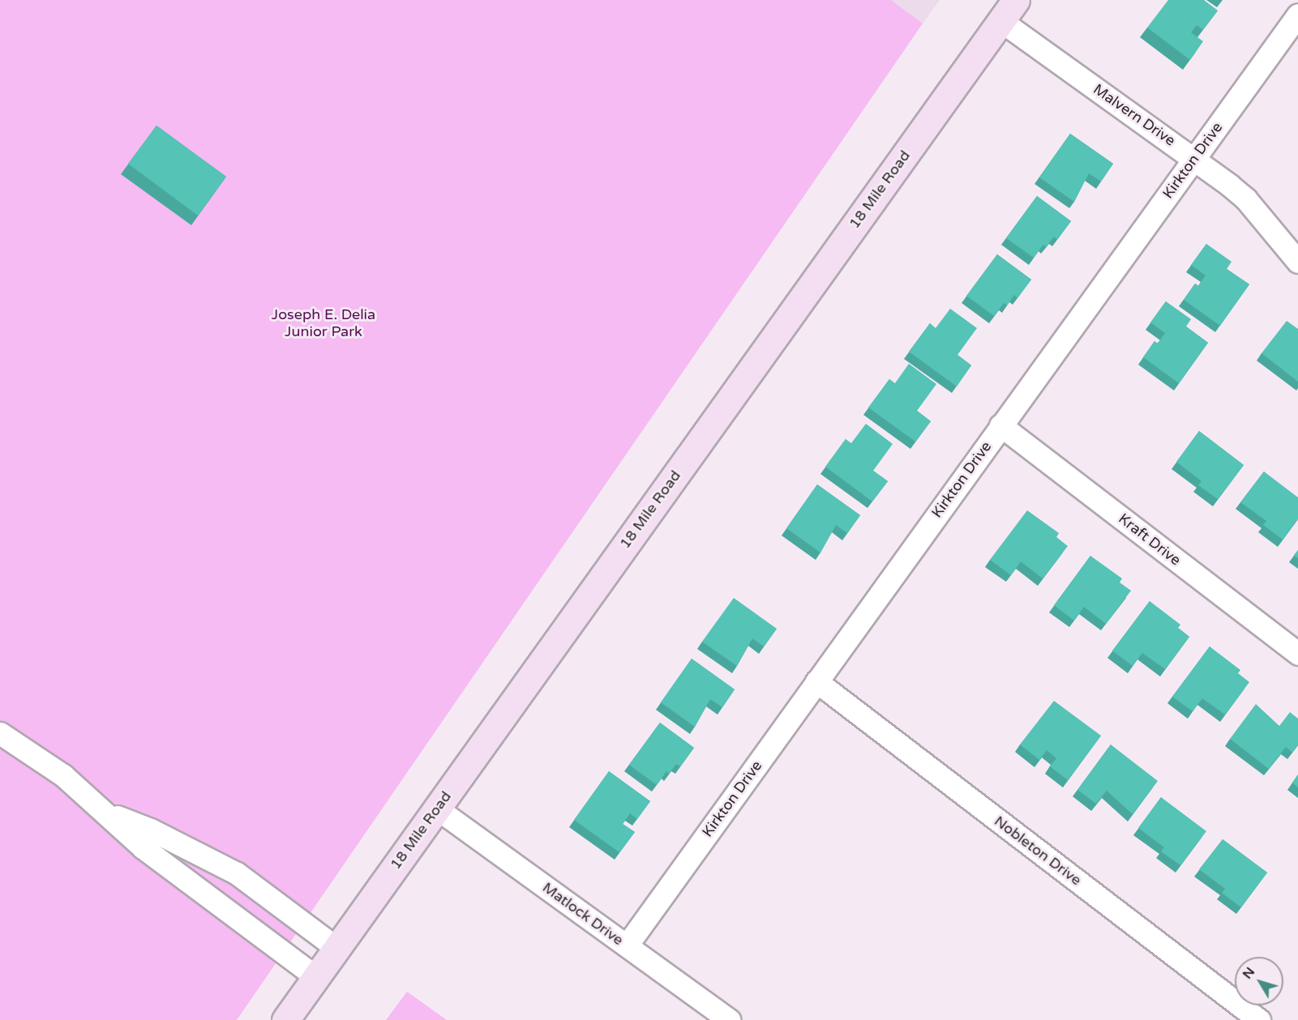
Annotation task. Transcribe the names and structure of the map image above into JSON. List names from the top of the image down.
{
  "streets": {
    "main road": ["18 Mile Road"],
    "street": [
      "Malvern Drive",
      "Kirkton Drive",
      "Kraft Drive",
      "Nobleton Drive",
      "Matlock Drive"
    ]
  },
  "crossings": [
    ["Malvern Drive", "Kirkton Drive"],
    ["Malvern Drive", "18 Mile Road"],
    ["Kirkton Drive", "Kraft Drive"],
    ["Kirkton Drive", "Nobleton Drive"],
    ["Kirkton Drive", "Matlock Drive"],
    ["18 Mile Road", "Matlock Drive"]
  ],
  "parks": ["Joseph E. Delia Junior Park"],
  "north": "top left"
}
